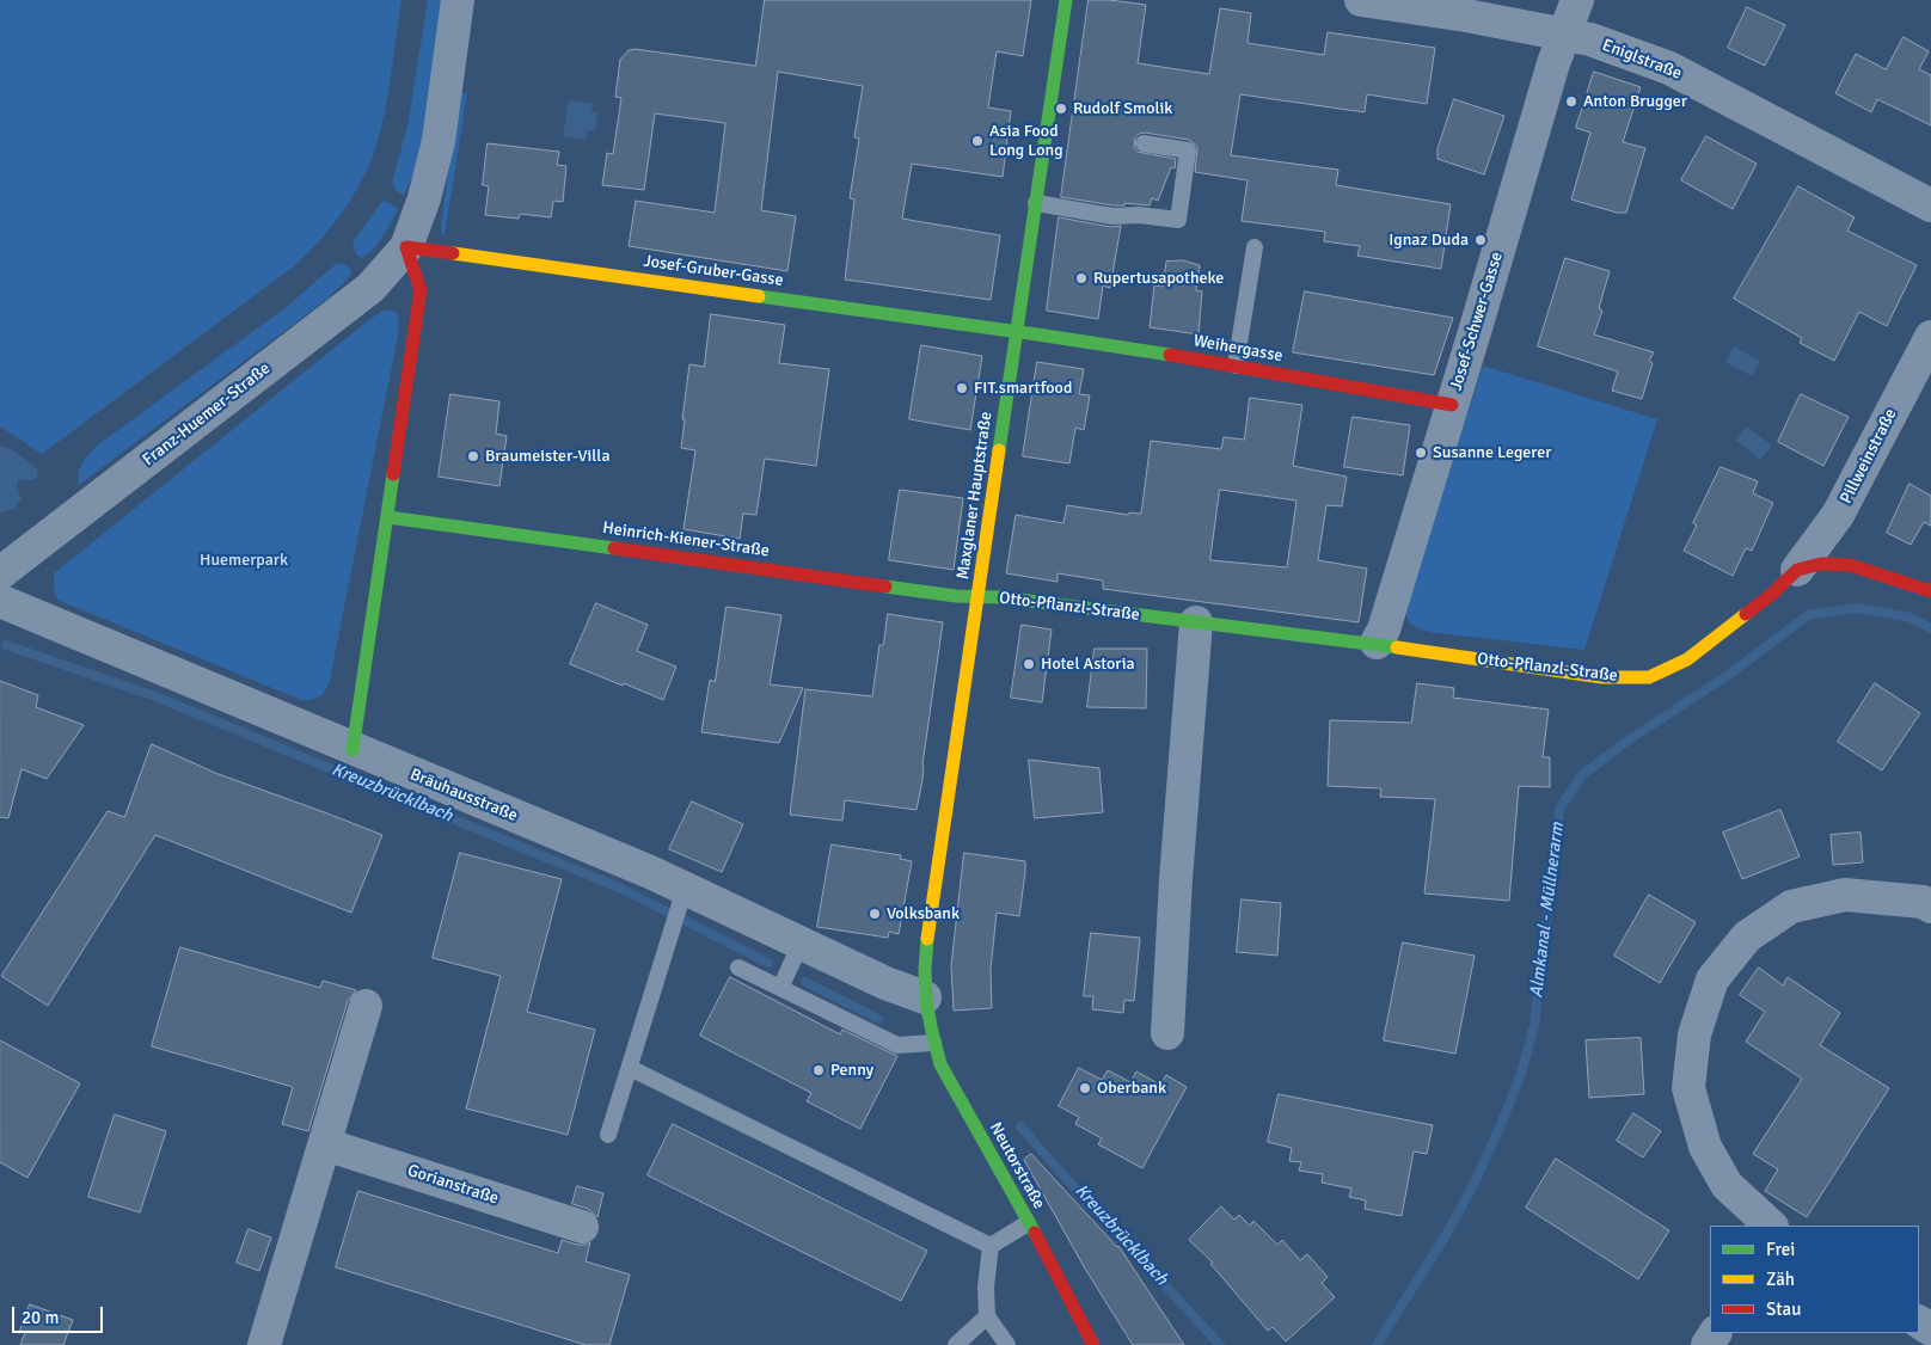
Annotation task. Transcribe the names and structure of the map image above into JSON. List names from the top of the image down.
{
  "streets": {
    "street": [
      "Eniglstraße",
      "Josef-Gruber-Gasse",
      "Josef-Schwer-Gasse",
      "Weihergasse",
      "Franz-Huemer-Straße",
      "Pillweinstraße",
      "Maxglaner Hauptstraße",
      "Heinrich-Kiener-Straße",
      "Otto-Pflanzl-Straße",
      "Bräuhausstraße",
      "Neutorstraße",
      "Gorianstraße"
    ]
  },
  "crossings": [
    ["Eniglstraße", "Josef-Schwer-Gasse"],
    ["Josef-Gruber-Gasse", "Weihergasse"],
    ["Josef-Gruber-Gasse", "Franz-Huemer-Straße"],
    ["Josef-Gruber-Gasse", "Maxglaner Hauptstraße"],
    ["Josef-Schwer-Gasse", "Weihergasse"],
    ["Josef-Schwer-Gasse", "Otto-Pflanzl-Straße"],
    ["Weihergasse", "Maxglaner Hauptstraße"],
    ["Pillweinstraße", "Otto-Pflanzl-Straße"],
    ["Maxglaner Hauptstraße", "Heinrich-Kiener-Straße"],
    ["Maxglaner Hauptstraße", "Otto-Pflanzl-Straße"],
    ["Maxglaner Hauptstraße", "Bräuhausstraße"],
    ["Maxglaner Hauptstraße", "Neutorstraße"],
    ["Heinrich-Kiener-Straße", "Otto-Pflanzl-Straße"],
    ["Bräuhausstraße", "Neutorstraße"]
  ],
  "water": ["Kreuzbrücklbach", "Almkanal - Müllnerarm"],
  "parks": ["Huemerpark"],
  "places": [
    "Anton Brugger",
    "Rudolf Smolik",
    "Asia Food Long Long",
    "Ignaz Duda",
    "Rupertusapotheke",
    "FIT.smartfood",
    "Susanne Legerer",
    "Braumeister-Villa",
    "Hotel Astoria",
    "Volksbank",
    "Penny",
    "Oberbank"
  ],
  "legend": ["Frei", "Zäh", "Stau"],
  "scale_bar": "20 m"
}
